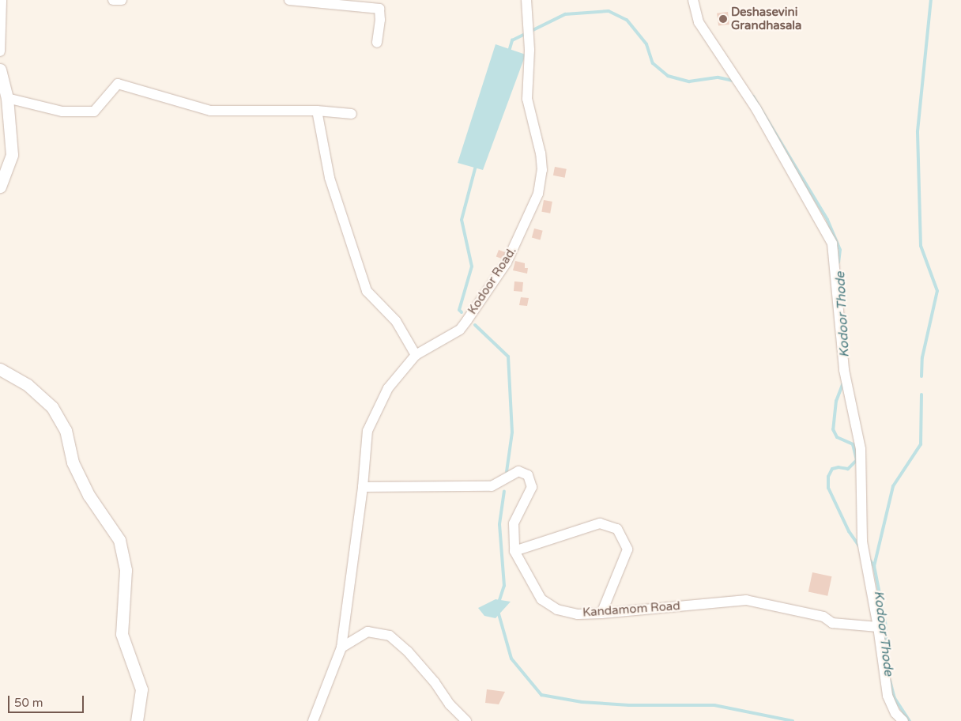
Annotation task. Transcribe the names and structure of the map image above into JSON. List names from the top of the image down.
{
  "streets": {
    "street": ["Kodoor Road.", "Kandamom Road"]
  },
  "crossings": [
    ["Kodoor Road.", "Kandamom Road"]
  ],
  "water": ["Kodoor Thode"],
  "places": ["Deshasevini Grandhasala"],
  "scale_bar": "50 m"
}
